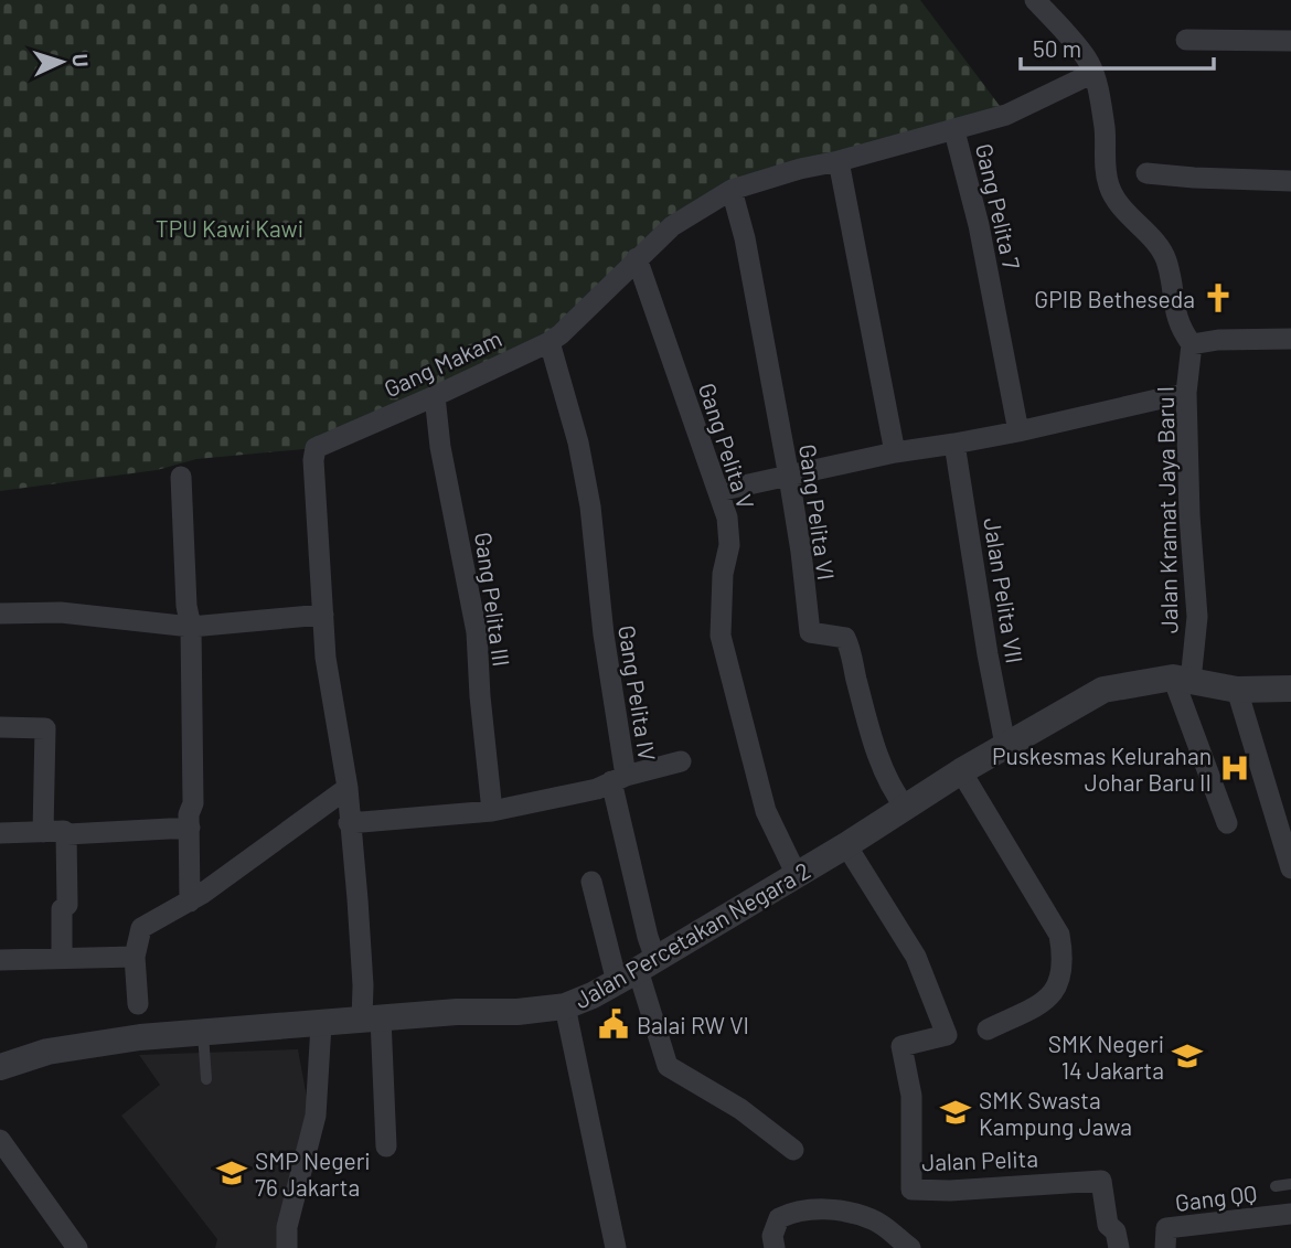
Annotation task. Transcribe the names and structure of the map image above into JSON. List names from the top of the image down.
{
  "streets": {
    "street": [
      "Gang Pelita 7",
      "Gang Makam",
      "Gang Pelita V",
      "Jalan Kramat Jaya Baru I",
      "Gang Pelita VI",
      "Jalan Pelita VII",
      "Gang Pelita III",
      "Gang Pelita IV",
      "Jalan Percetakan Negara 2",
      "Jalan Pelita",
      "Gang QQ"
    ]
  },
  "crossings": [
    ["Gang Pelita 7", "Gang Makam"],
    ["Gang Makam", "Gang Pelita V"],
    ["Gang Makam", "Gang Pelita VI"],
    ["Gang Makam", "Gang Pelita III"],
    ["Gang Makam", "Gang Pelita IV"],
    ["Gang Makam", "Jalan Percetakan Negara 2"],
    ["Gang Pelita V", "Jalan Percetakan Negara 2"],
    ["Jalan Kramat Jaya Baru I", "Jalan Percetakan Negara 2"],
    ["Gang Pelita VI", "Jalan Percetakan Negara 2"],
    ["Jalan Pelita VII", "Jalan Percetakan Negara 2"],
    ["Gang Pelita III", "Gang Pelita IV"],
    ["Jalan Percetakan Negara 2", "Jalan Pelita"]
  ],
  "parks": ["TPU Kawi Kawi"],
  "places": {
    "church": ["GPIB Betheseda"],
    "hospital": ["Puskesmas Kelurahan Johar Baru II"],
    "public building": ["Balai RW VI"],
    "school or university": ["SMK Negeri 14 Jakarta", "SMK Swasta Kampung Jawa", "SMP Negeri 76 Jakarta"]
  },
  "scale_bar": "50 m",
  "north": "right"
}
